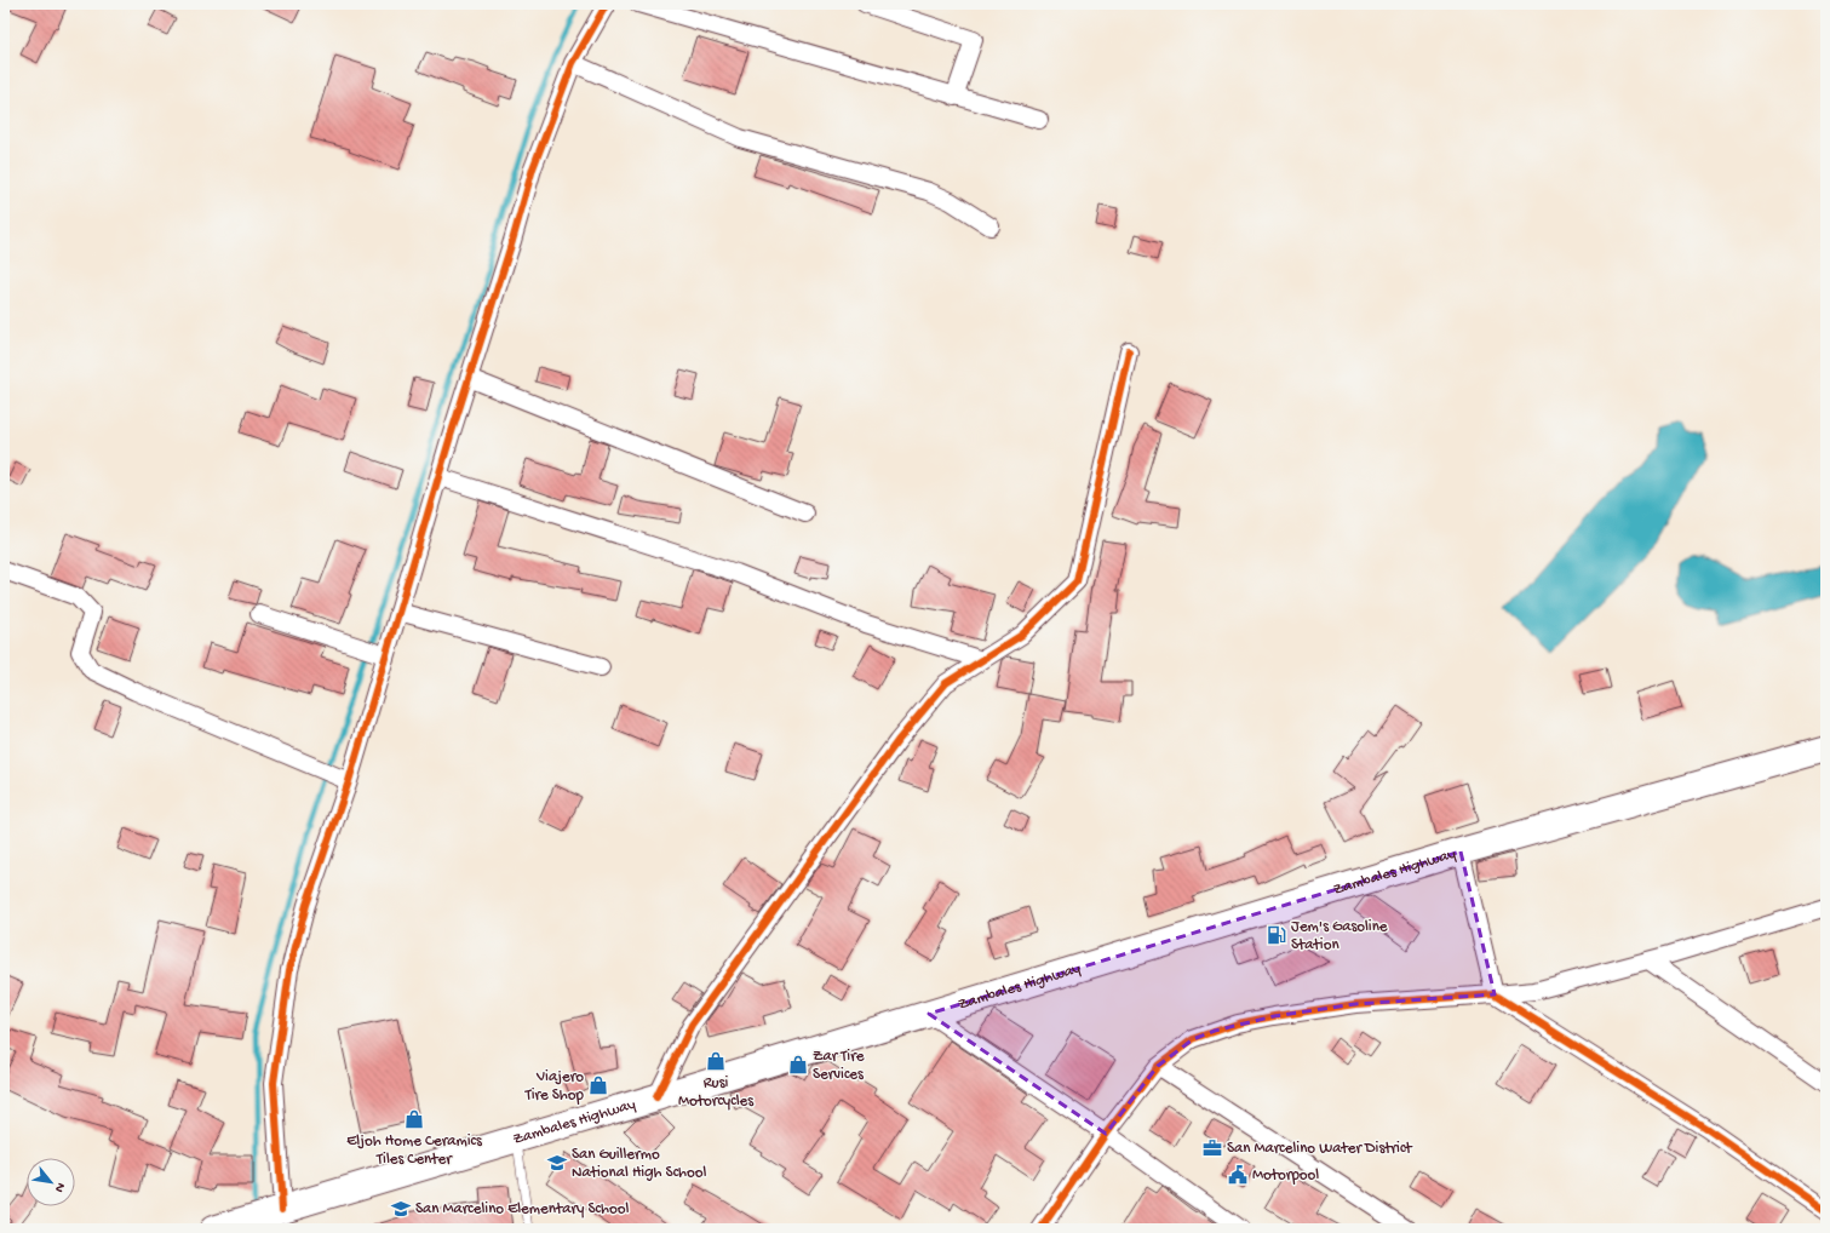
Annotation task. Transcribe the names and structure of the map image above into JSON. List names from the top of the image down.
{
  "streets": {
    "main road": ["Zambales Highway"]
  },
  "places": {
    "fuel station": ["Jem's Gasoline Station"],
    "shop": [
      "Rusi Motorcycles",
      "Zar Tire Services",
      "Viajero Tire Shop",
      "Eljoh Home Ceramics Tiles Center"
    ],
    "office": ["San Marcelino Water District"],
    "school or university": ["San Guillermo National High School", "San Marcelino Elementary School"],
    "public building": ["Motorpool"]
  },
  "north": "bottom right"
}
